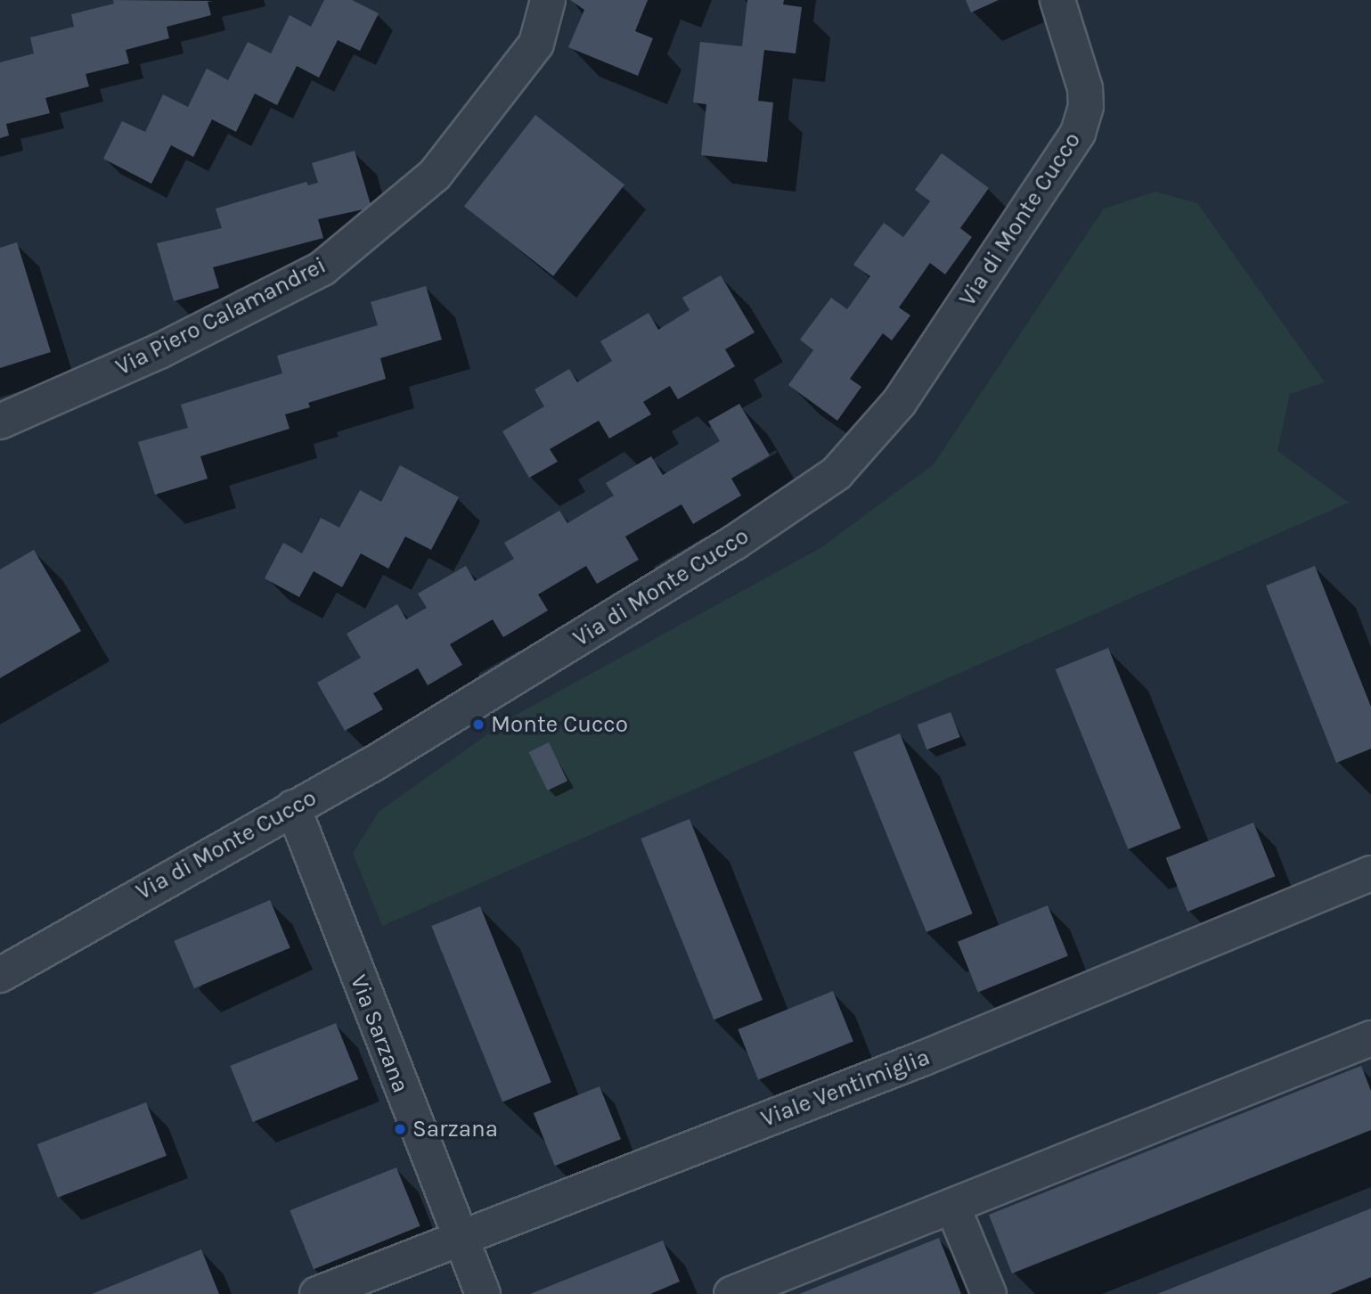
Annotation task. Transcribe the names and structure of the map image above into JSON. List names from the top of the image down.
{
  "streets": {
    "street": [
      "Via di Monte Cucco",
      "Via Piero Calamandrei",
      "Via Sarzana",
      "Viale Ventimiglia"
    ]
  },
  "crossings": [
    ["Via di Monte Cucco", "Via Sarzana"],
    ["Via Sarzana", "Viale Ventimiglia"]
  ],
  "places": ["Monte Cucco", "Sarzana"]
}
